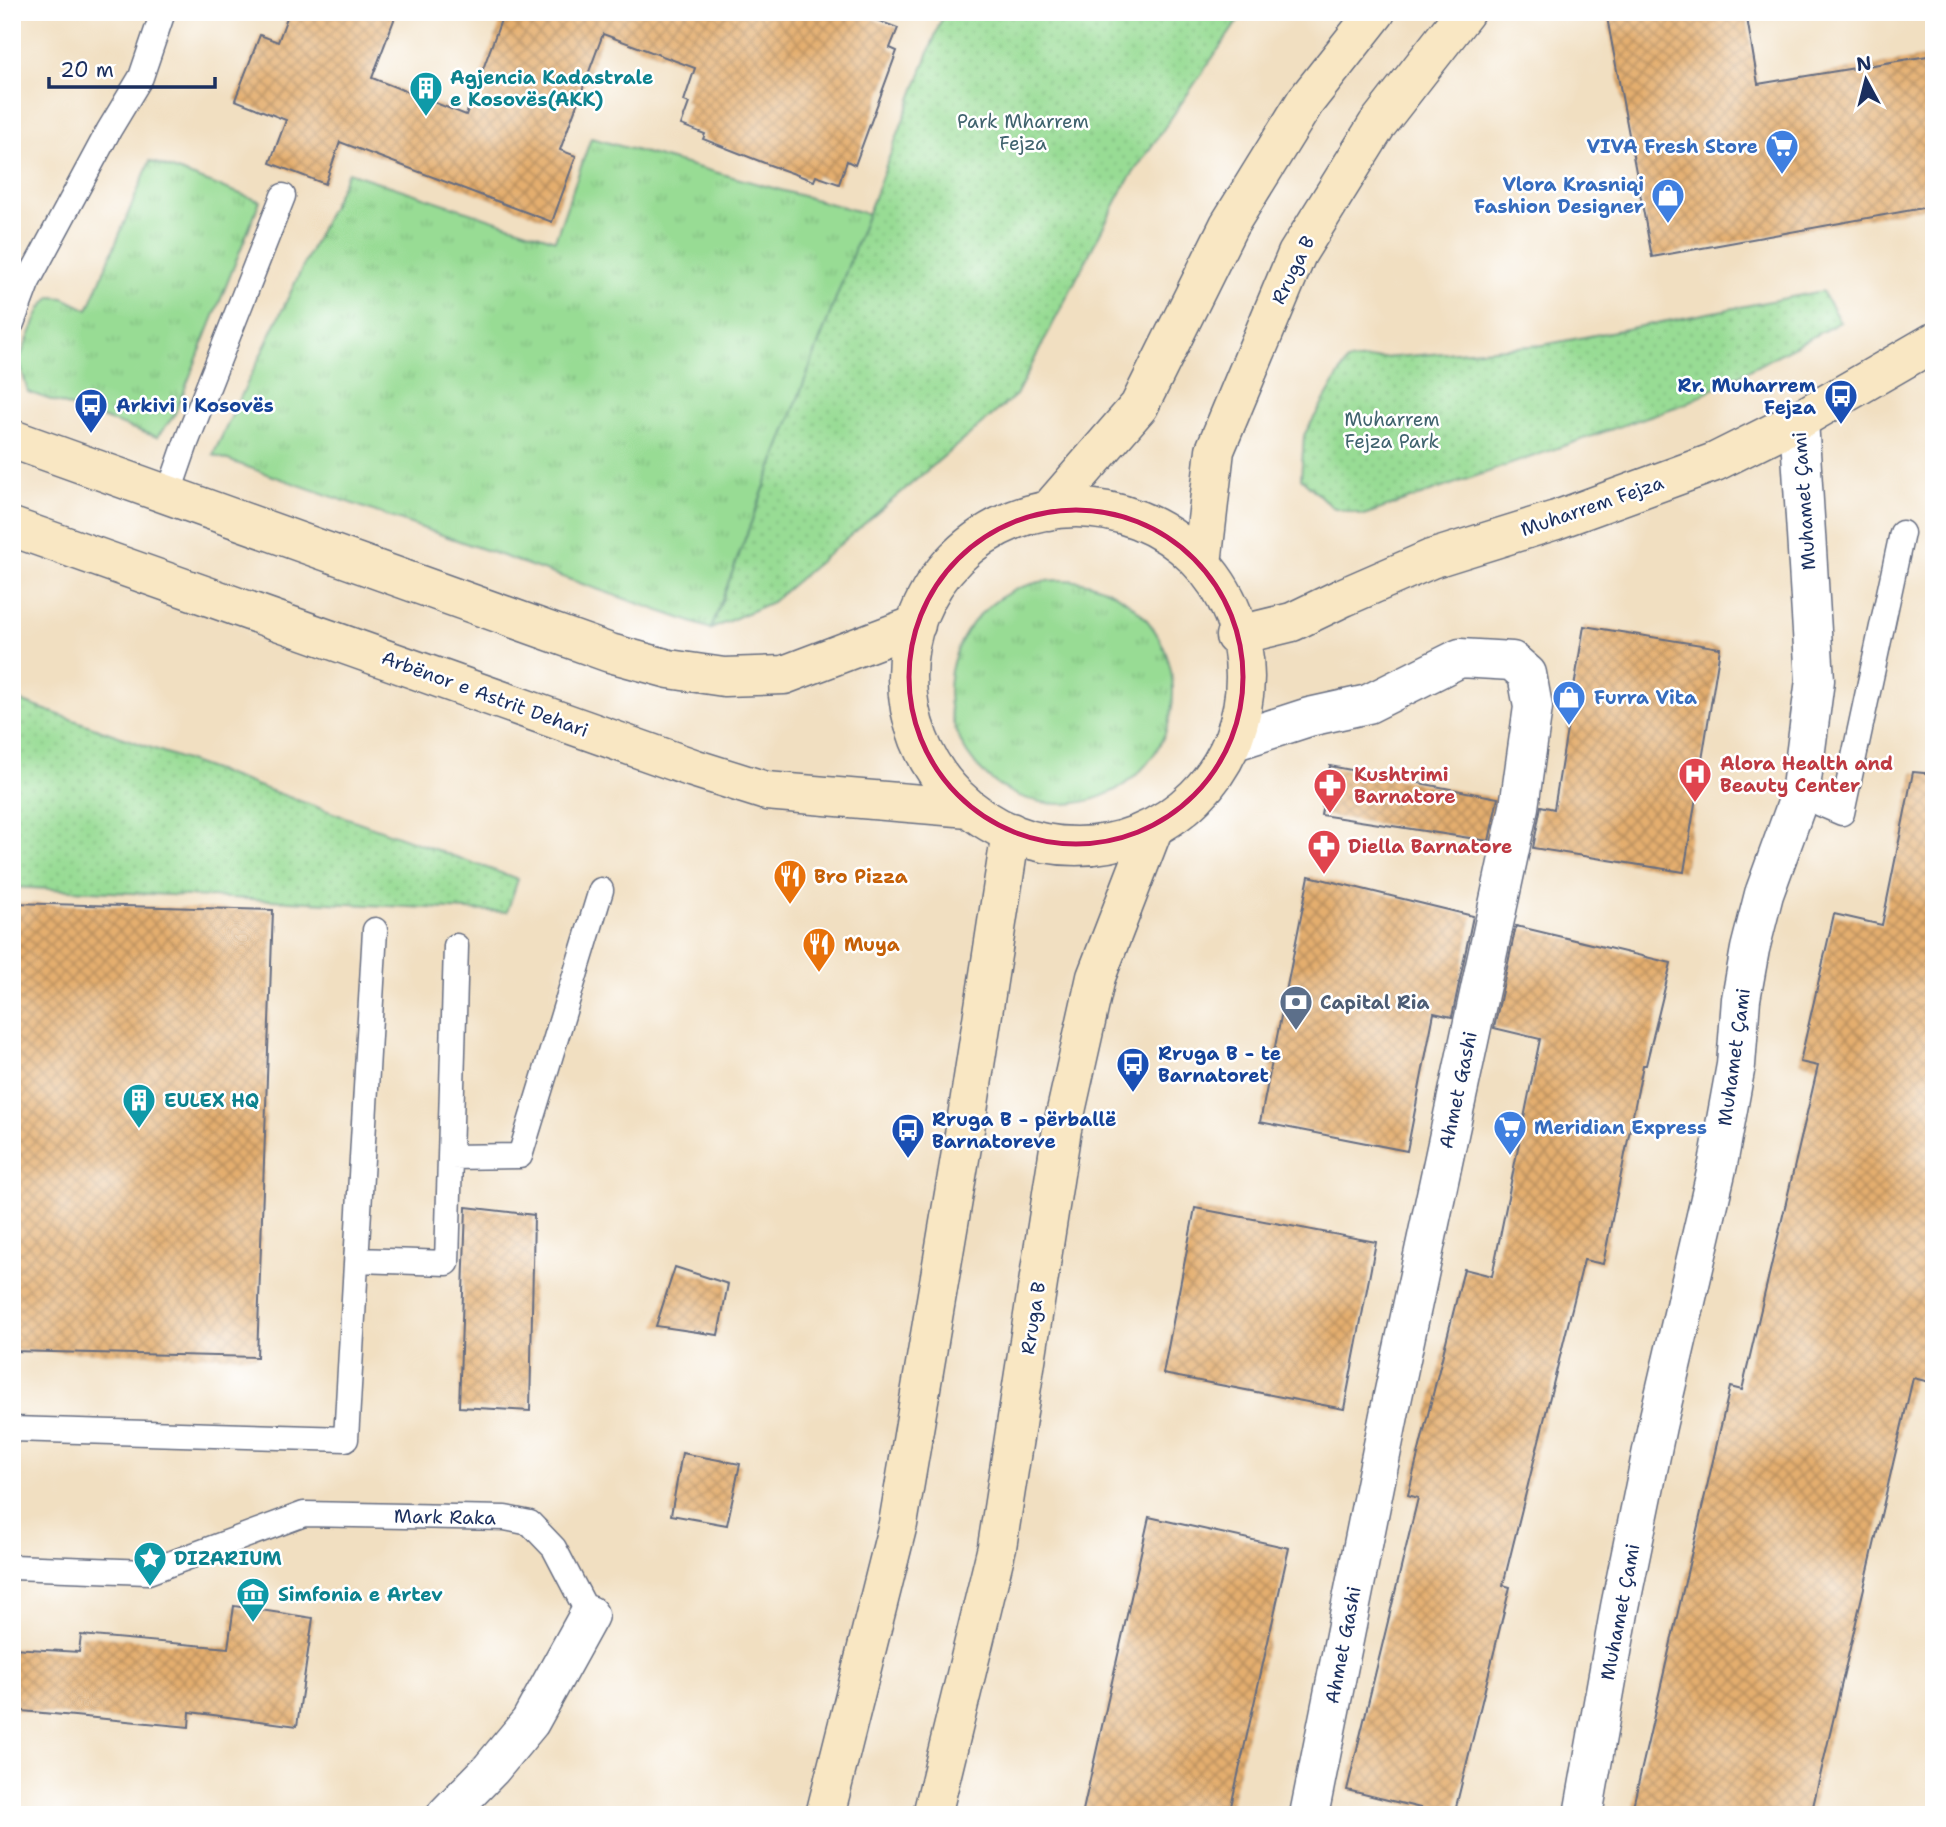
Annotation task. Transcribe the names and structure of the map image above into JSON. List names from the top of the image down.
{
  "streets": {
    "main road": ["Rruga B", "Muharrem Fejza", "Arbënor e Astrit Dehari"],
    "street": ["Muhamet Çami", "Ahmet Gashi", "Mark Raka"]
  },
  "crossings": [
    ["Muhamet Çami", "Muharrem Fejza"]
  ],
  "parks": ["Park Mharrem Fejza", "Muharrem Fejza Park"],
  "places": {
    "building": ["Agjencia Kadastrale e Kosovës(AKK)", "EULEX HQ"],
    "supermarket": ["VIVA Fresh Store", "Meridian Express"],
    "shop": ["Vlora Krasniqi Fashion Designer", "Furra Vita"],
    "bus stop": [
      "Rr. Muharrem Fejza",
      "Arkivi i Kosovës",
      "Rruga B - te Barnatoret",
      "Rruga B - përballë Barnatoreve"
    ],
    "hospital": ["Alora Health and Beauty Center"],
    "pharmacy": ["Kushtrimi Barnatore", "Diella Barnatore"],
    "restaurant": ["Bro Pizza", "Muya"],
    "bank": ["Capital Ria"],
    "place": ["DIZARIUM"],
    "museum": ["Simfonia e Artev"]
  },
  "scale_bar": "20 m",
  "north": "top"
}
